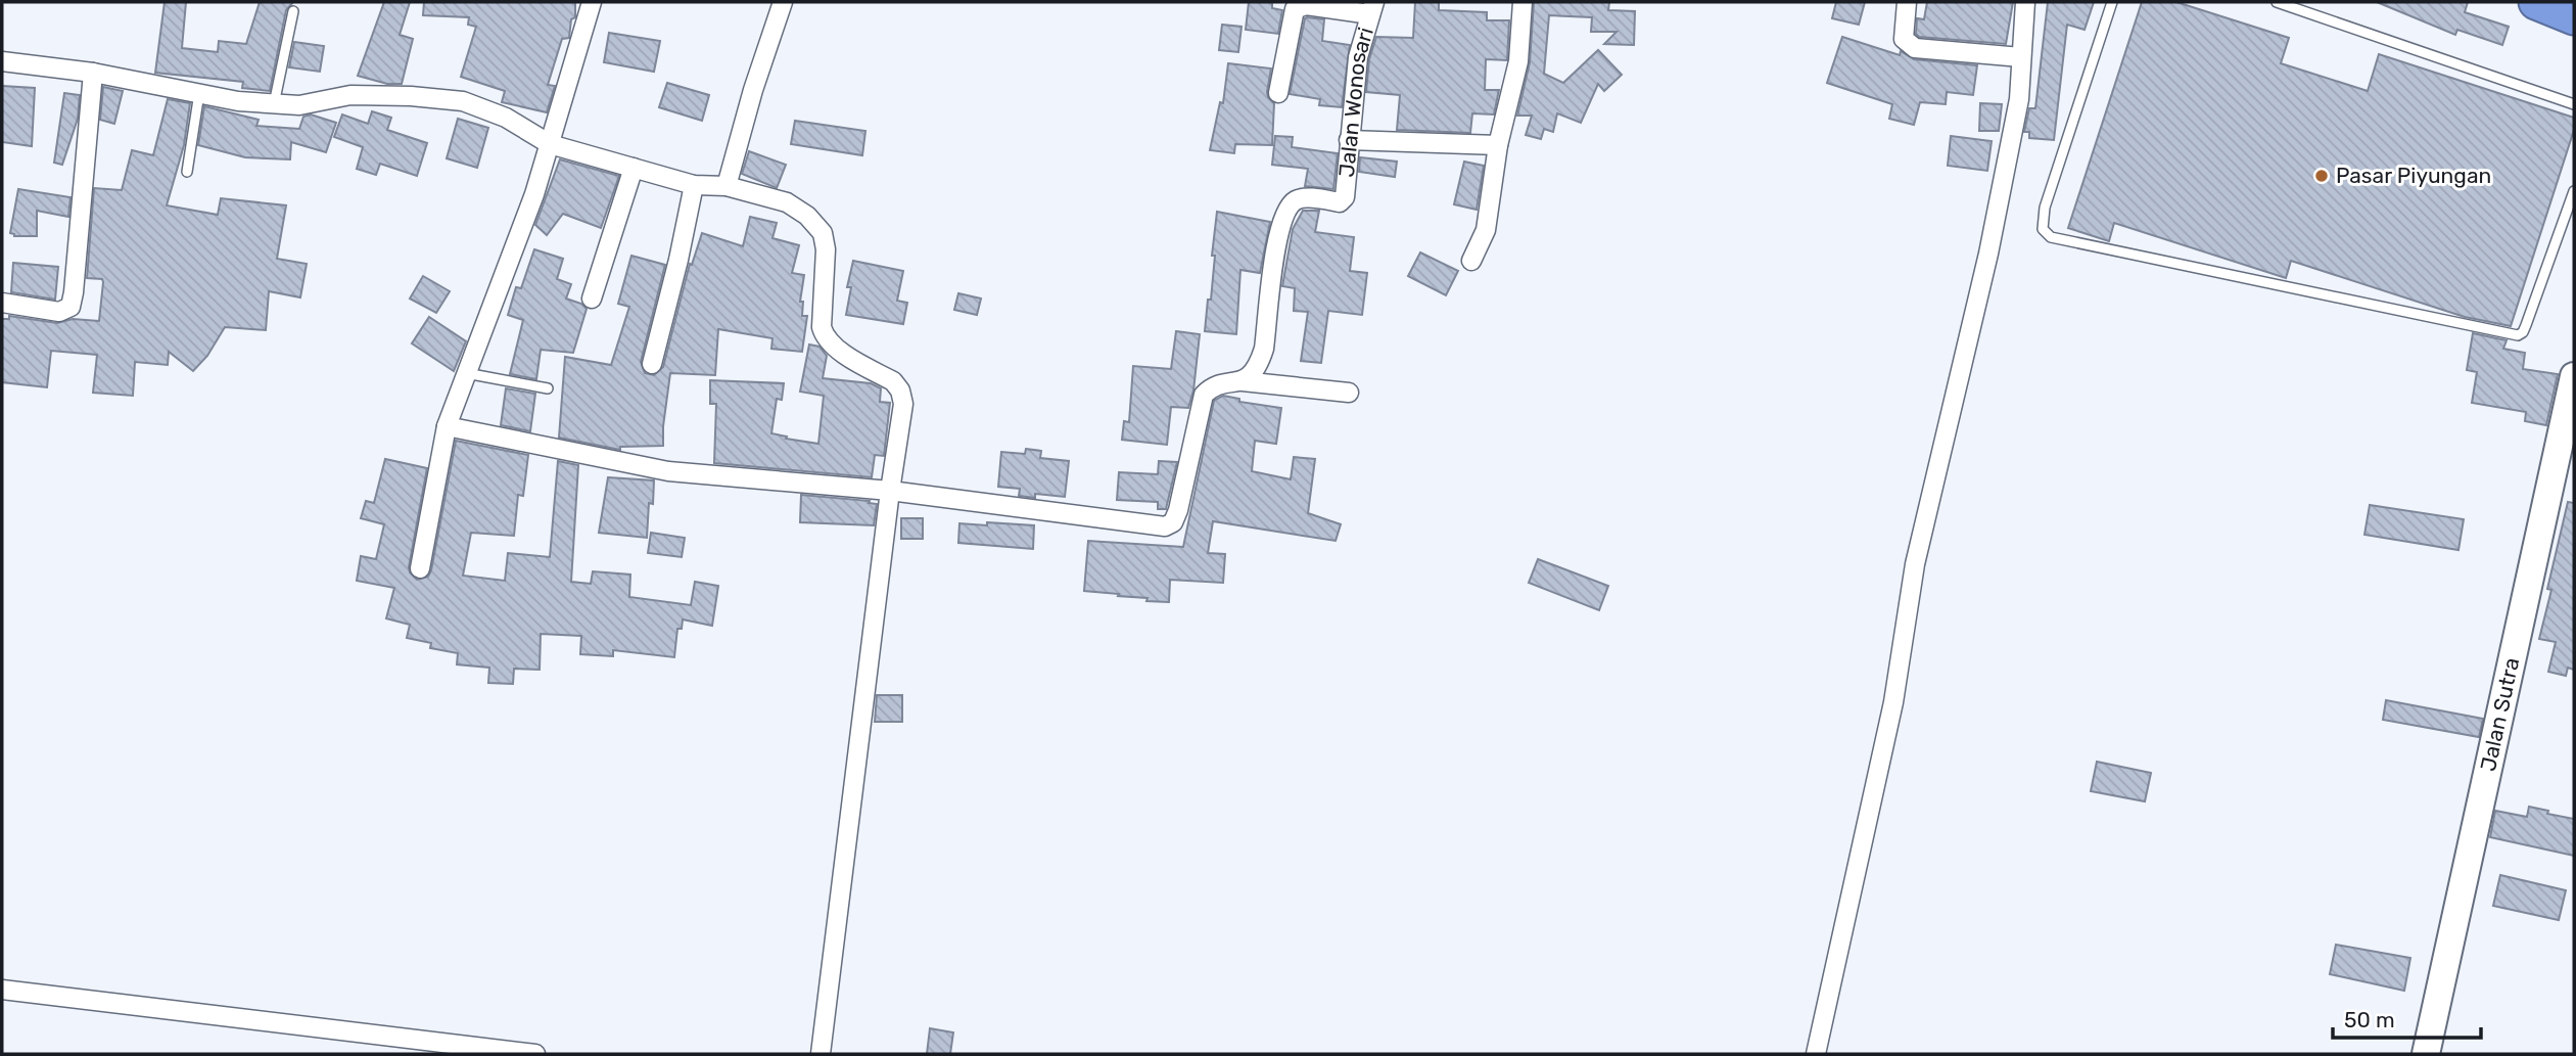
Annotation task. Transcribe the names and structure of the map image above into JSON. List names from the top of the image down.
{
  "streets": {
    "street": ["Jalan Wonosari", "Jalan Sutra"]
  },
  "places": ["Pasar Piyungan"],
  "scale_bar": "50 m"
}
